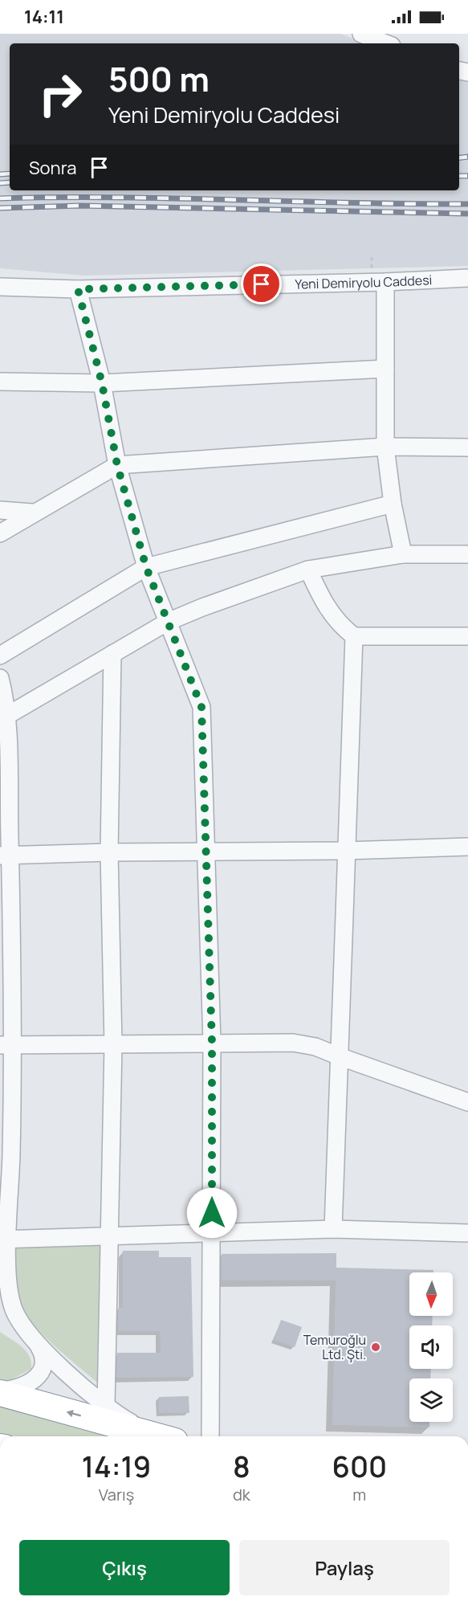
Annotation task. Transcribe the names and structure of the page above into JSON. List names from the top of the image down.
{
  "streets": {
    "street": ["Yeni Demiryolu Caddesi"]
  },
  "places": ["Temuroğlu Ltd. Şti."],
  "north": "bottom",
  "page": {
    "status": "14:11",
    "turn": ["500 m", "Yeni Demiryolu Caddesi"],
    "then": "Sonra",
    "eta": [
      "14:19",
      "Varış",
      "8",
      "dk",
      "600",
      "m"
    ],
    "buttons": ["Çıkış", "Paylaş"]
  }
}
